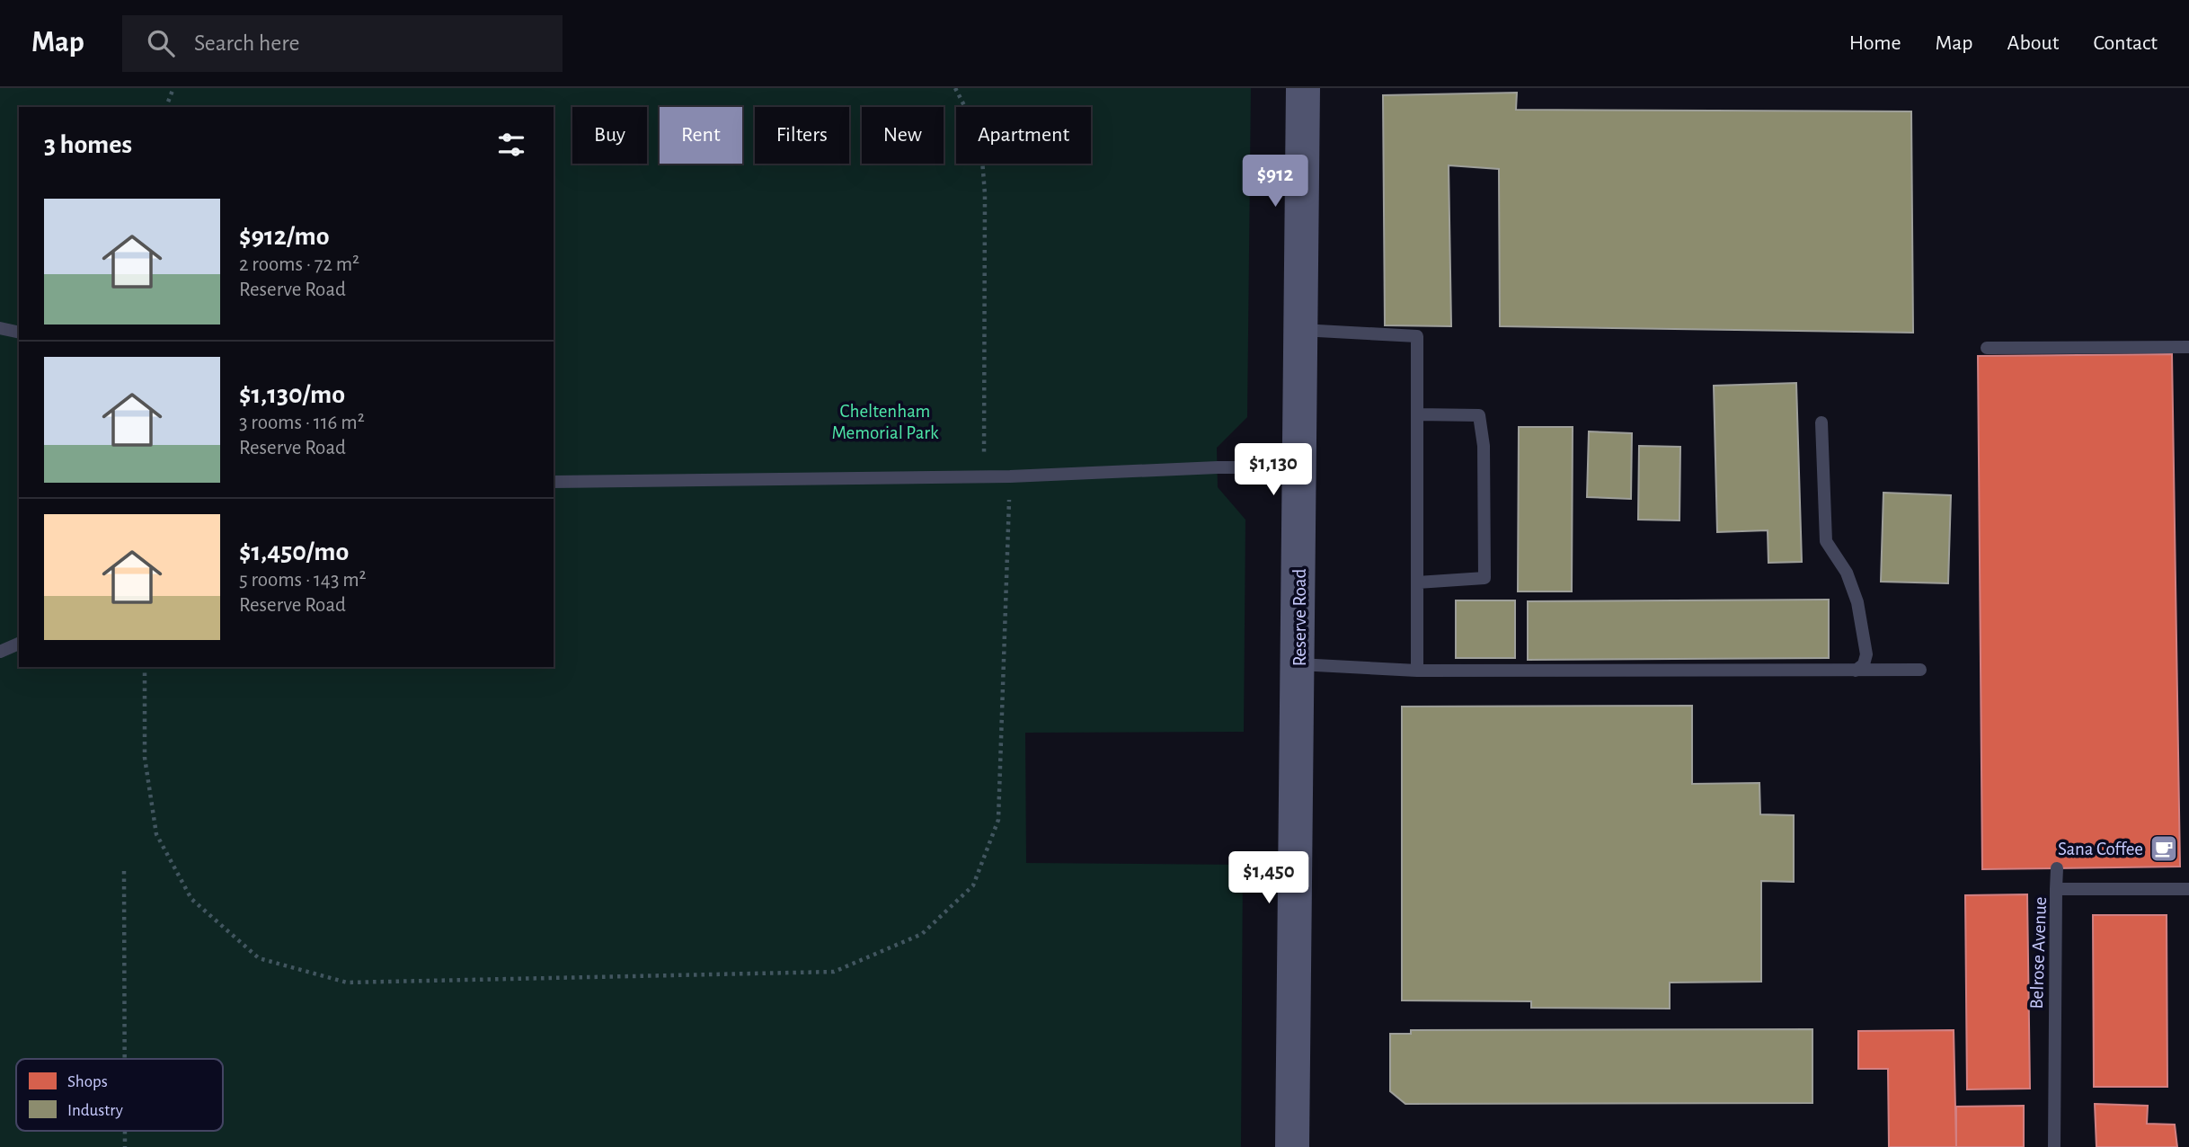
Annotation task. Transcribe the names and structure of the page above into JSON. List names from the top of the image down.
{
  "streets": {
    "street": ["Reserve Road"],
    "lane": ["Belrose Avenue"]
  },
  "parks": ["Cheltenham Memorial Park"],
  "places": {
    "cafe": ["Sana Coffee"]
  },
  "legend": ["Shops", "Industry"],
  "page": {
    "header": "Map",
    "search": "Search here",
    "nav": [
      "Home",
      "Map",
      "About",
      "Contact"
    ],
    "chip": [
      "Buy",
      "Rent",
      "Filters",
      "New",
      "Apartment"
    ],
    "heading": "3 homes",
    "price": ["$912", "$1,130", "$1,450"],
    "list": [
      {
        "name": "$912/mo",
        "note": "2 rooms · 72 m² · Reserve Road"
      },
      {
        "name": "$1,130/mo",
        "note": "3 rooms · 116 m² · Reserve Road"
      },
      {
        "name": "$1,450/mo",
        "note": "5 rooms · 143 m² · Reserve Road"
      }
    ]
  }
}
